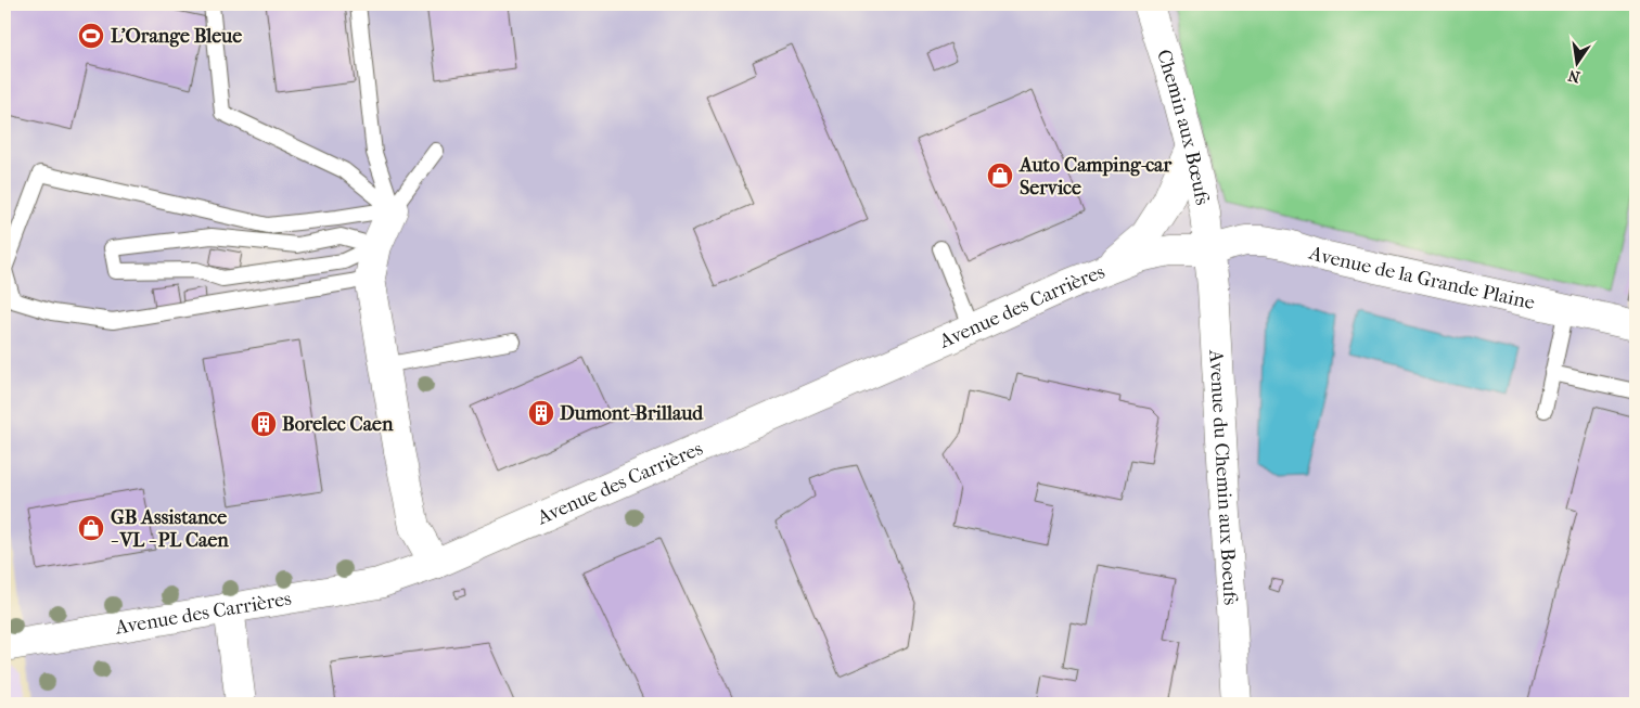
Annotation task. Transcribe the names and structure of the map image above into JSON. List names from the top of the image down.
{
  "streets": {
    "street": [
      "Chemin aux Bœufs",
      "Avenue de la Grande Plaine",
      "Avenue des Carrières",
      "Avenue du Chemin aux Boeufs"
    ]
  },
  "crossings": [
    ["Chemin aux Bœufs", "Avenue de la Grande Plaine"],
    ["Chemin aux Bœufs", "Avenue des Carrières"],
    ["Chemin aux Bœufs", "Avenue du Chemin aux Boeufs"],
    ["Avenue de la Grande Plaine", "Avenue des Carrières"],
    ["Avenue de la Grande Plaine", "Avenue du Chemin aux Boeufs"],
    ["Avenue des Carrières", "Avenue du Chemin aux Boeufs"]
  ],
  "places": {
    "sports": ["L'Orange Bleue"],
    "shop": ["Auto Camping-car Service", "GB Assistance - VL - PL Caen"],
    "building": ["Dumont-Brillaud", "Borelec Caen"]
  },
  "north": "bottom"
}
